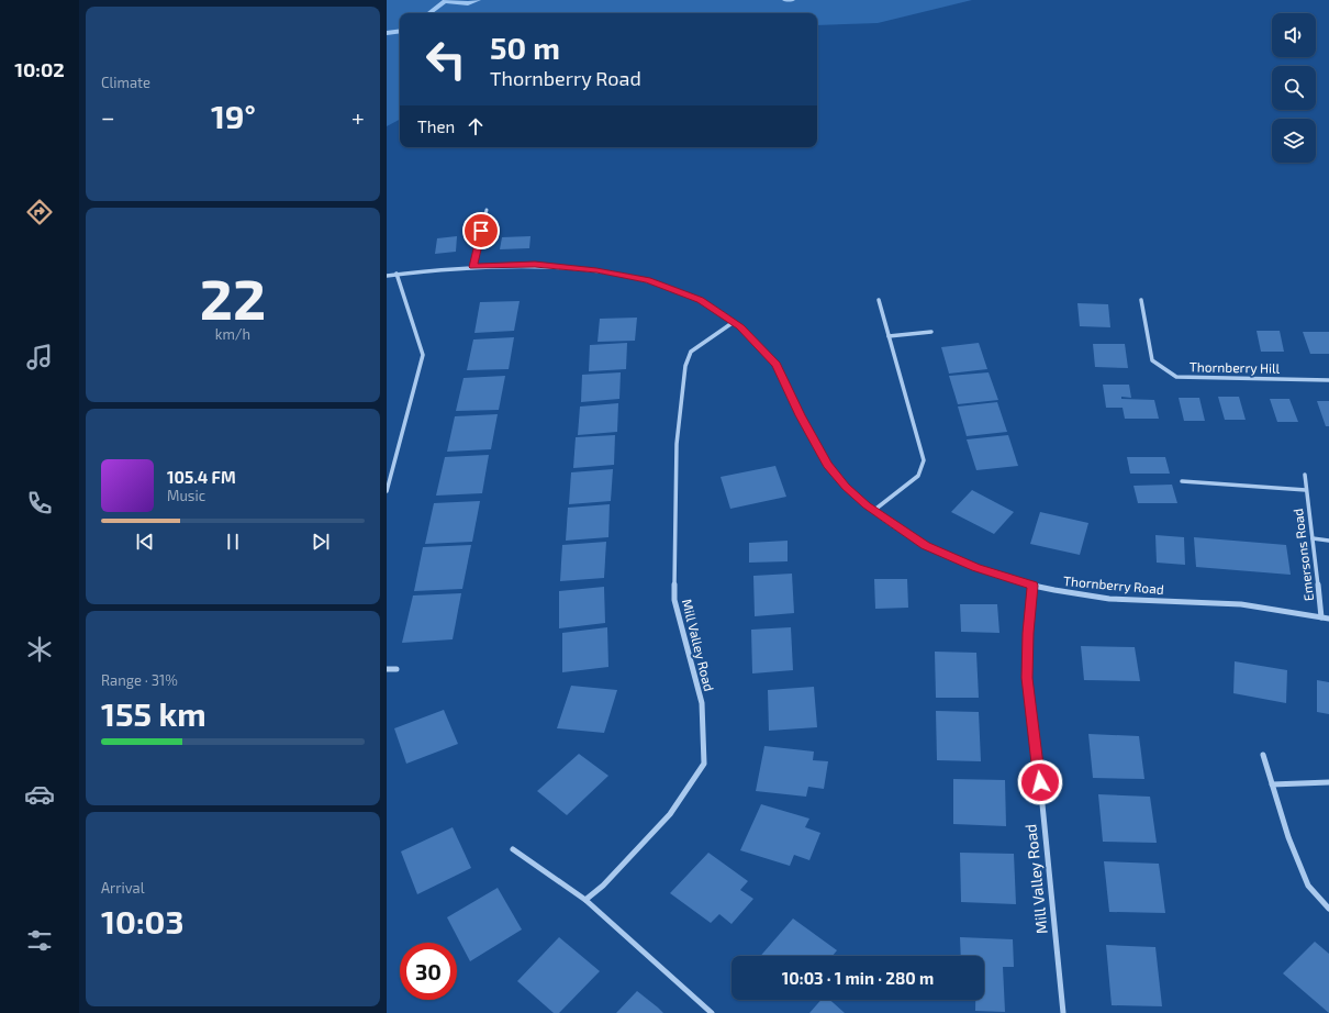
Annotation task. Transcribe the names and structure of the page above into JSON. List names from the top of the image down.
{
  "streets": {
    "street": [
      "Thornberry Hill",
      "Emersons Road",
      "Thornberry Road",
      "Mill Valley Road"
    ]
  },
  "crossings": [
    ["Emersons Road", "Thornberry Road"],
    ["Thornberry Road", "Mill Valley Road"]
  ],
  "page": {
    "tabs": "10:02",
    "tile": [
      "Climate",
      ["22", "km/h"],
      ["Range · 31%", "155 km"],
      ["Arrival", "10:03"]
    ],
    "turn": ["50 m", "Thornberry Road"],
    "heat": ["−", "19°", "+"],
    "then": "Then",
    "song": ["105.4 FM", "Music"],
    "limit": "30",
    "trip": "10:03 · 1 min · 280 m"
  }
}
